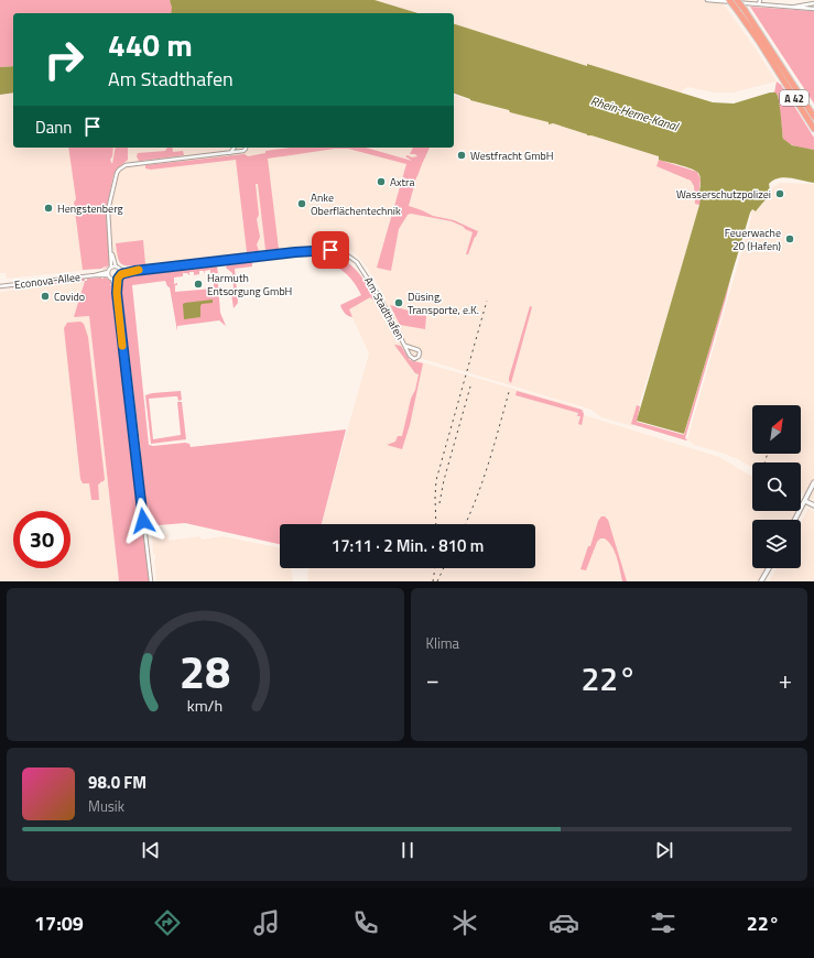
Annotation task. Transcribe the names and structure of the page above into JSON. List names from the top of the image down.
{
  "streets": {
    "highway": ["A 42"],
    "street": ["Econova-Allee", "Am Stadthafen"]
  },
  "water": ["Rhein-Herne-Kanal"],
  "places": [
    "Westfracht GmbH",
    "Axtra",
    "Wasserschutzpolizei",
    "Anke Oberflächentechnik",
    "Hengstenberg",
    "Feuerwache 20 (Hafen)",
    "Harmuth Entsorgung GmbH",
    "Covido",
    "Düsing, Transporte, e.K."
  ],
  "north": "top right",
  "page": {
    "turn": ["440 m", "Am Stadthafen"],
    "then": "Dann",
    "limit": "30",
    "trip": "17:11 · 2 Min. · 810 m",
    "tile": "Klima",
    "heat": ["−", "22°", "+"],
    "song": ["98.0 FM", "Musik"],
    "tabs": ["17:09", "22°"],
    "gauge": ["28", "km/h"]
  }
}
